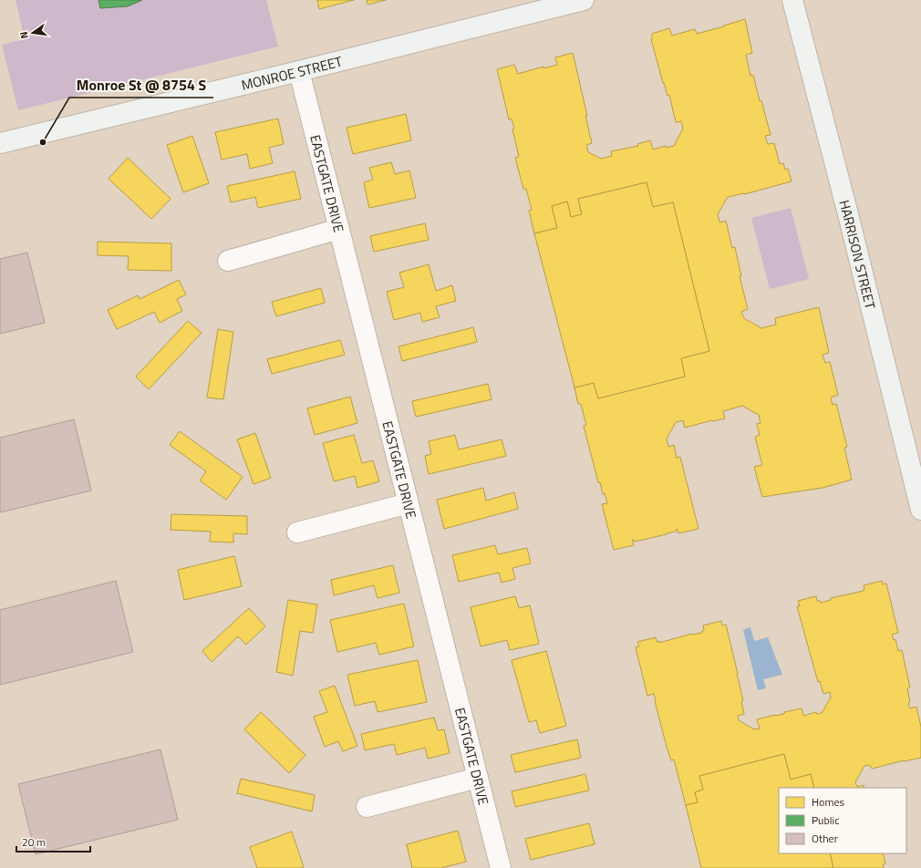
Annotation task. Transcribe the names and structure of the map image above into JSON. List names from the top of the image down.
{
  "streets": {
    "street": ["MONROE STREET", "EASTGATE DRIVE", "HARRISON STREET"]
  },
  "crossings": [
    ["MONROE STREET", "EASTGATE DRIVE"]
  ],
  "places": ["Monroe St @ 8754 S"],
  "legend": ["Homes", "Public", "Other"],
  "scale_bar": "20 m",
  "north": "left"
}
